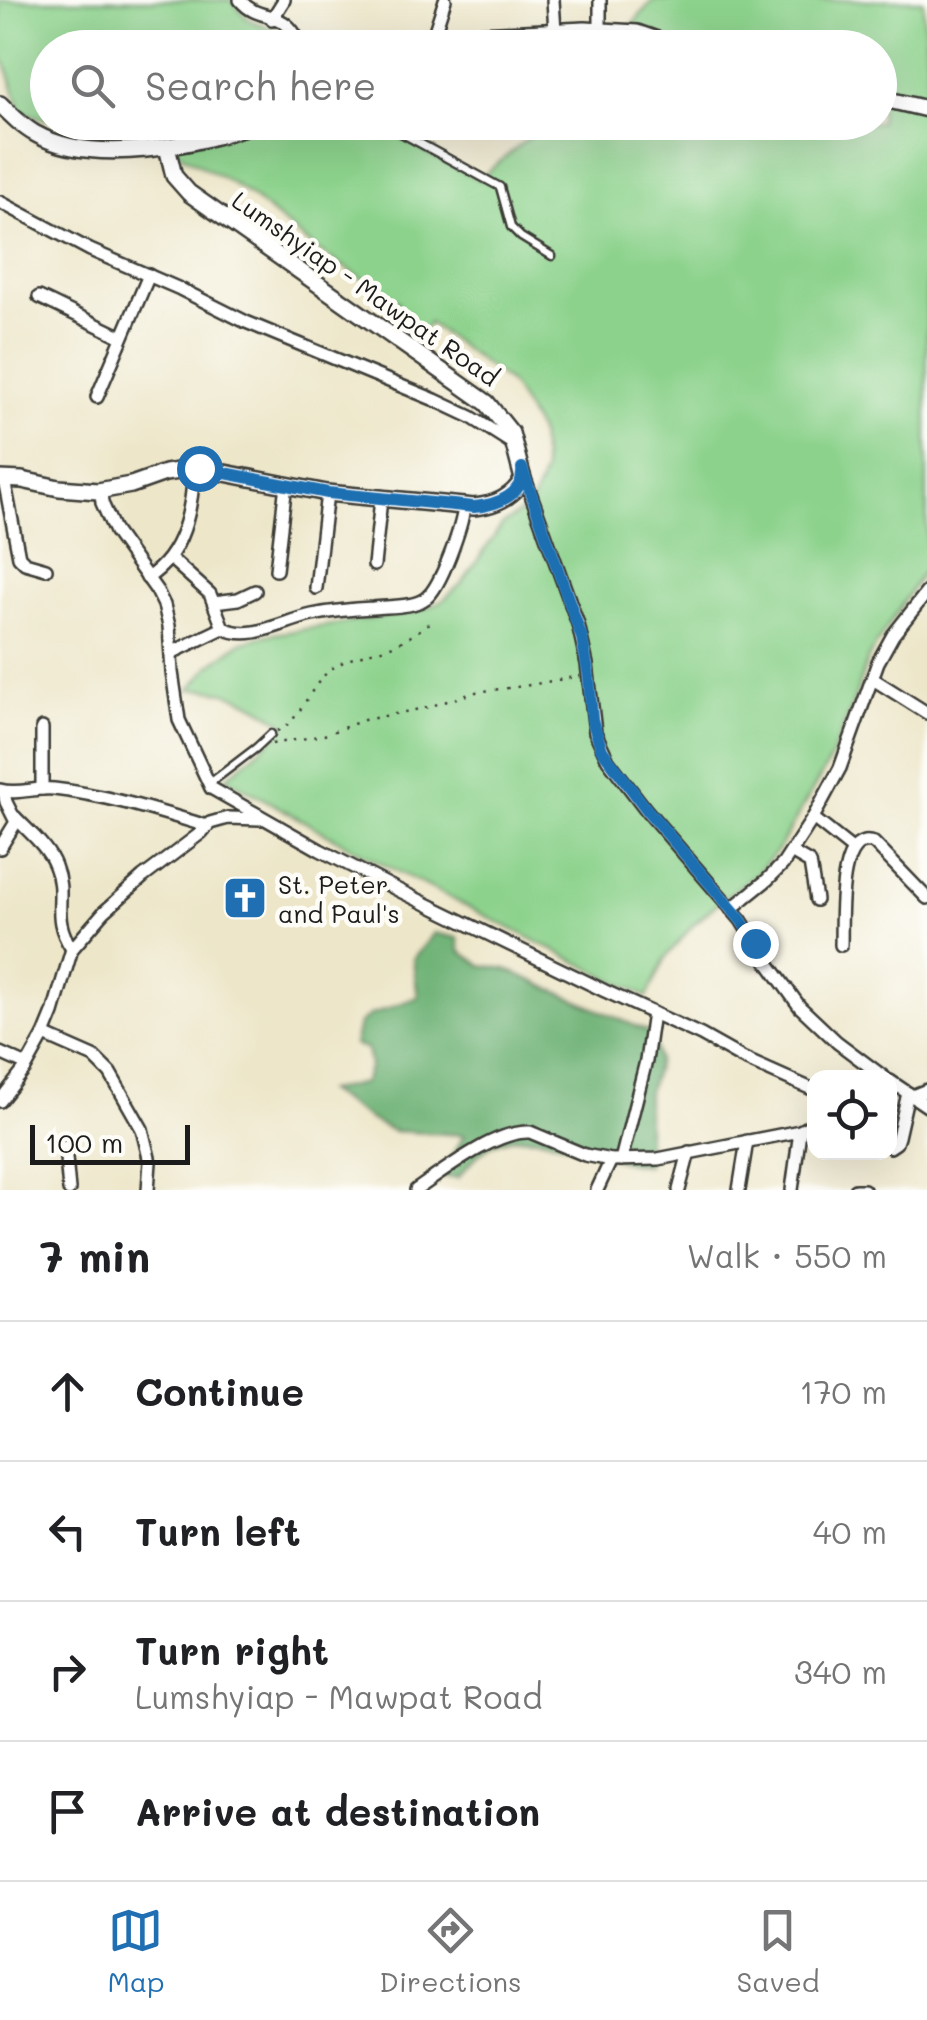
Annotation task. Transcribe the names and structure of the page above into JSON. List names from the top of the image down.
{
  "streets": {
    "street": ["Lumshyiap - Mawpat Road"]
  },
  "places": {
    "church": ["St. Peter and Paul's"]
  },
  "scale_bar": "100 m",
  "page": {
    "search": "Search here",
    "scale": "100 m",
    "heading": ["7 min", "Walk · 550 m"],
    "list": [
      ["Continue", "170 m"],
      ["Turn left", "40 m"],
      ["Turn right", "Lumshyiap - Mawpat Road", "340 m"],
      "Arrive at destination"
    ],
    "nav": ["Map", "Directions", "Saved"]
  }
}
